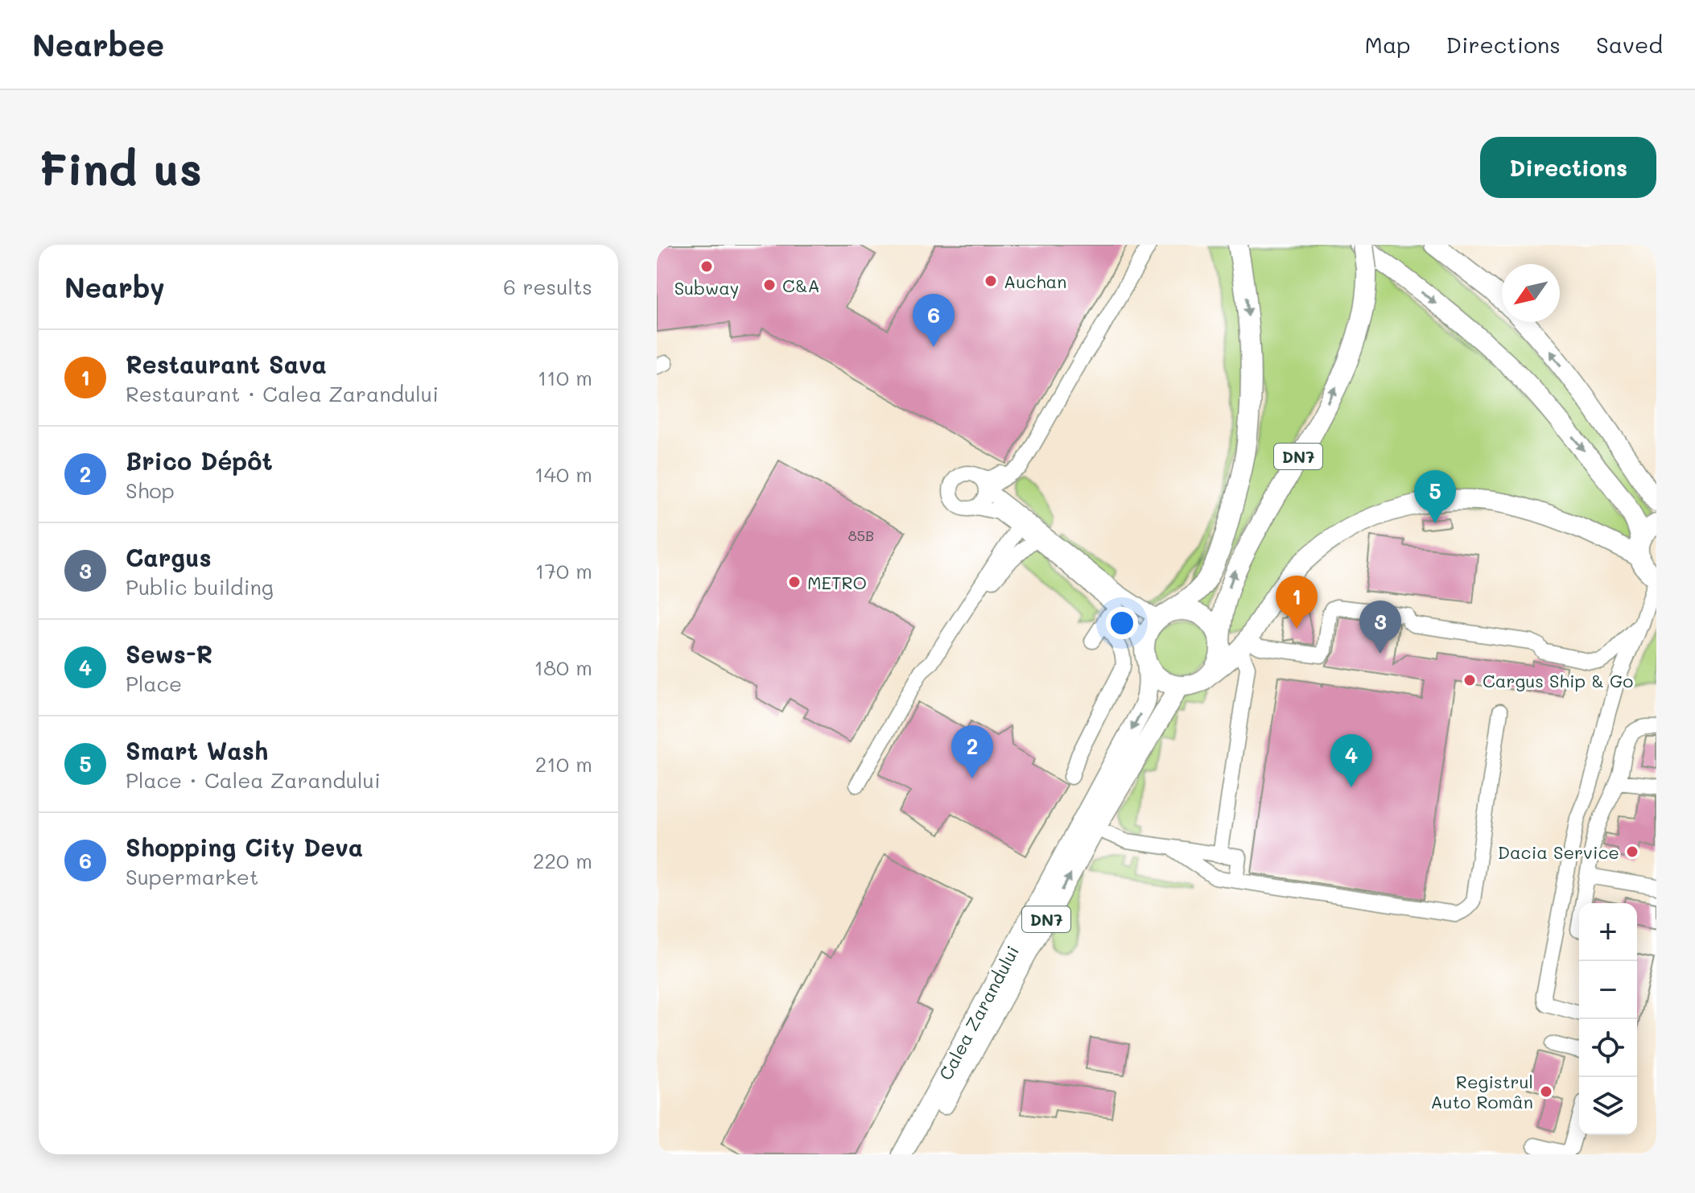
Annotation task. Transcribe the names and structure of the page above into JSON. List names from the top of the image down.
{
  "streets": {
    "main road": ["DN7", "Calea Zarandului"]
  },
  "crossings": [
    ["DN7", "Calea Zarandului"]
  ],
  "places": [
    "Subway",
    "Auchan",
    "C&A",
    "METRO",
    "Cargus Ship & Go",
    "Dacia Service",
    "Registrul Auto Român"
  ],
  "house_numbers": ["85B"],
  "north": "bottom left",
  "page": {
    "header": "Nearbee",
    "nav": ["Map", "Directions", "Saved"],
    "buttons": "Directions",
    "title": "Find us",
    "heading": ["Nearby", "6 results"],
    "pins": [
      "6",
      "5",
      "1",
      "3",
      "2",
      "4"
    ],
    "list": [
      {
        "mark": "1",
        "name": "Restaurant Sava",
        "note": "Restaurant · Calea Zarandului",
        "value": "110 m"
      },
      {
        "mark": "2",
        "name": "Brico Dépôt",
        "note": "Shop",
        "value": "140 m"
      },
      {
        "mark": "3",
        "name": "Cargus",
        "note": "Public building",
        "value": "170 m"
      },
      {
        "mark": "4",
        "name": "Sews-R",
        "note": "Place",
        "value": "180 m"
      },
      {
        "mark": "5",
        "name": "Smart Wash",
        "note": "Place · Calea Zarandului",
        "value": "210 m"
      },
      {
        "mark": "6",
        "name": "Shopping City Deva",
        "note": "Supermarket",
        "value": "220 m"
      }
    ],
    "map_buttons": ["+", "−"]
  }
}
